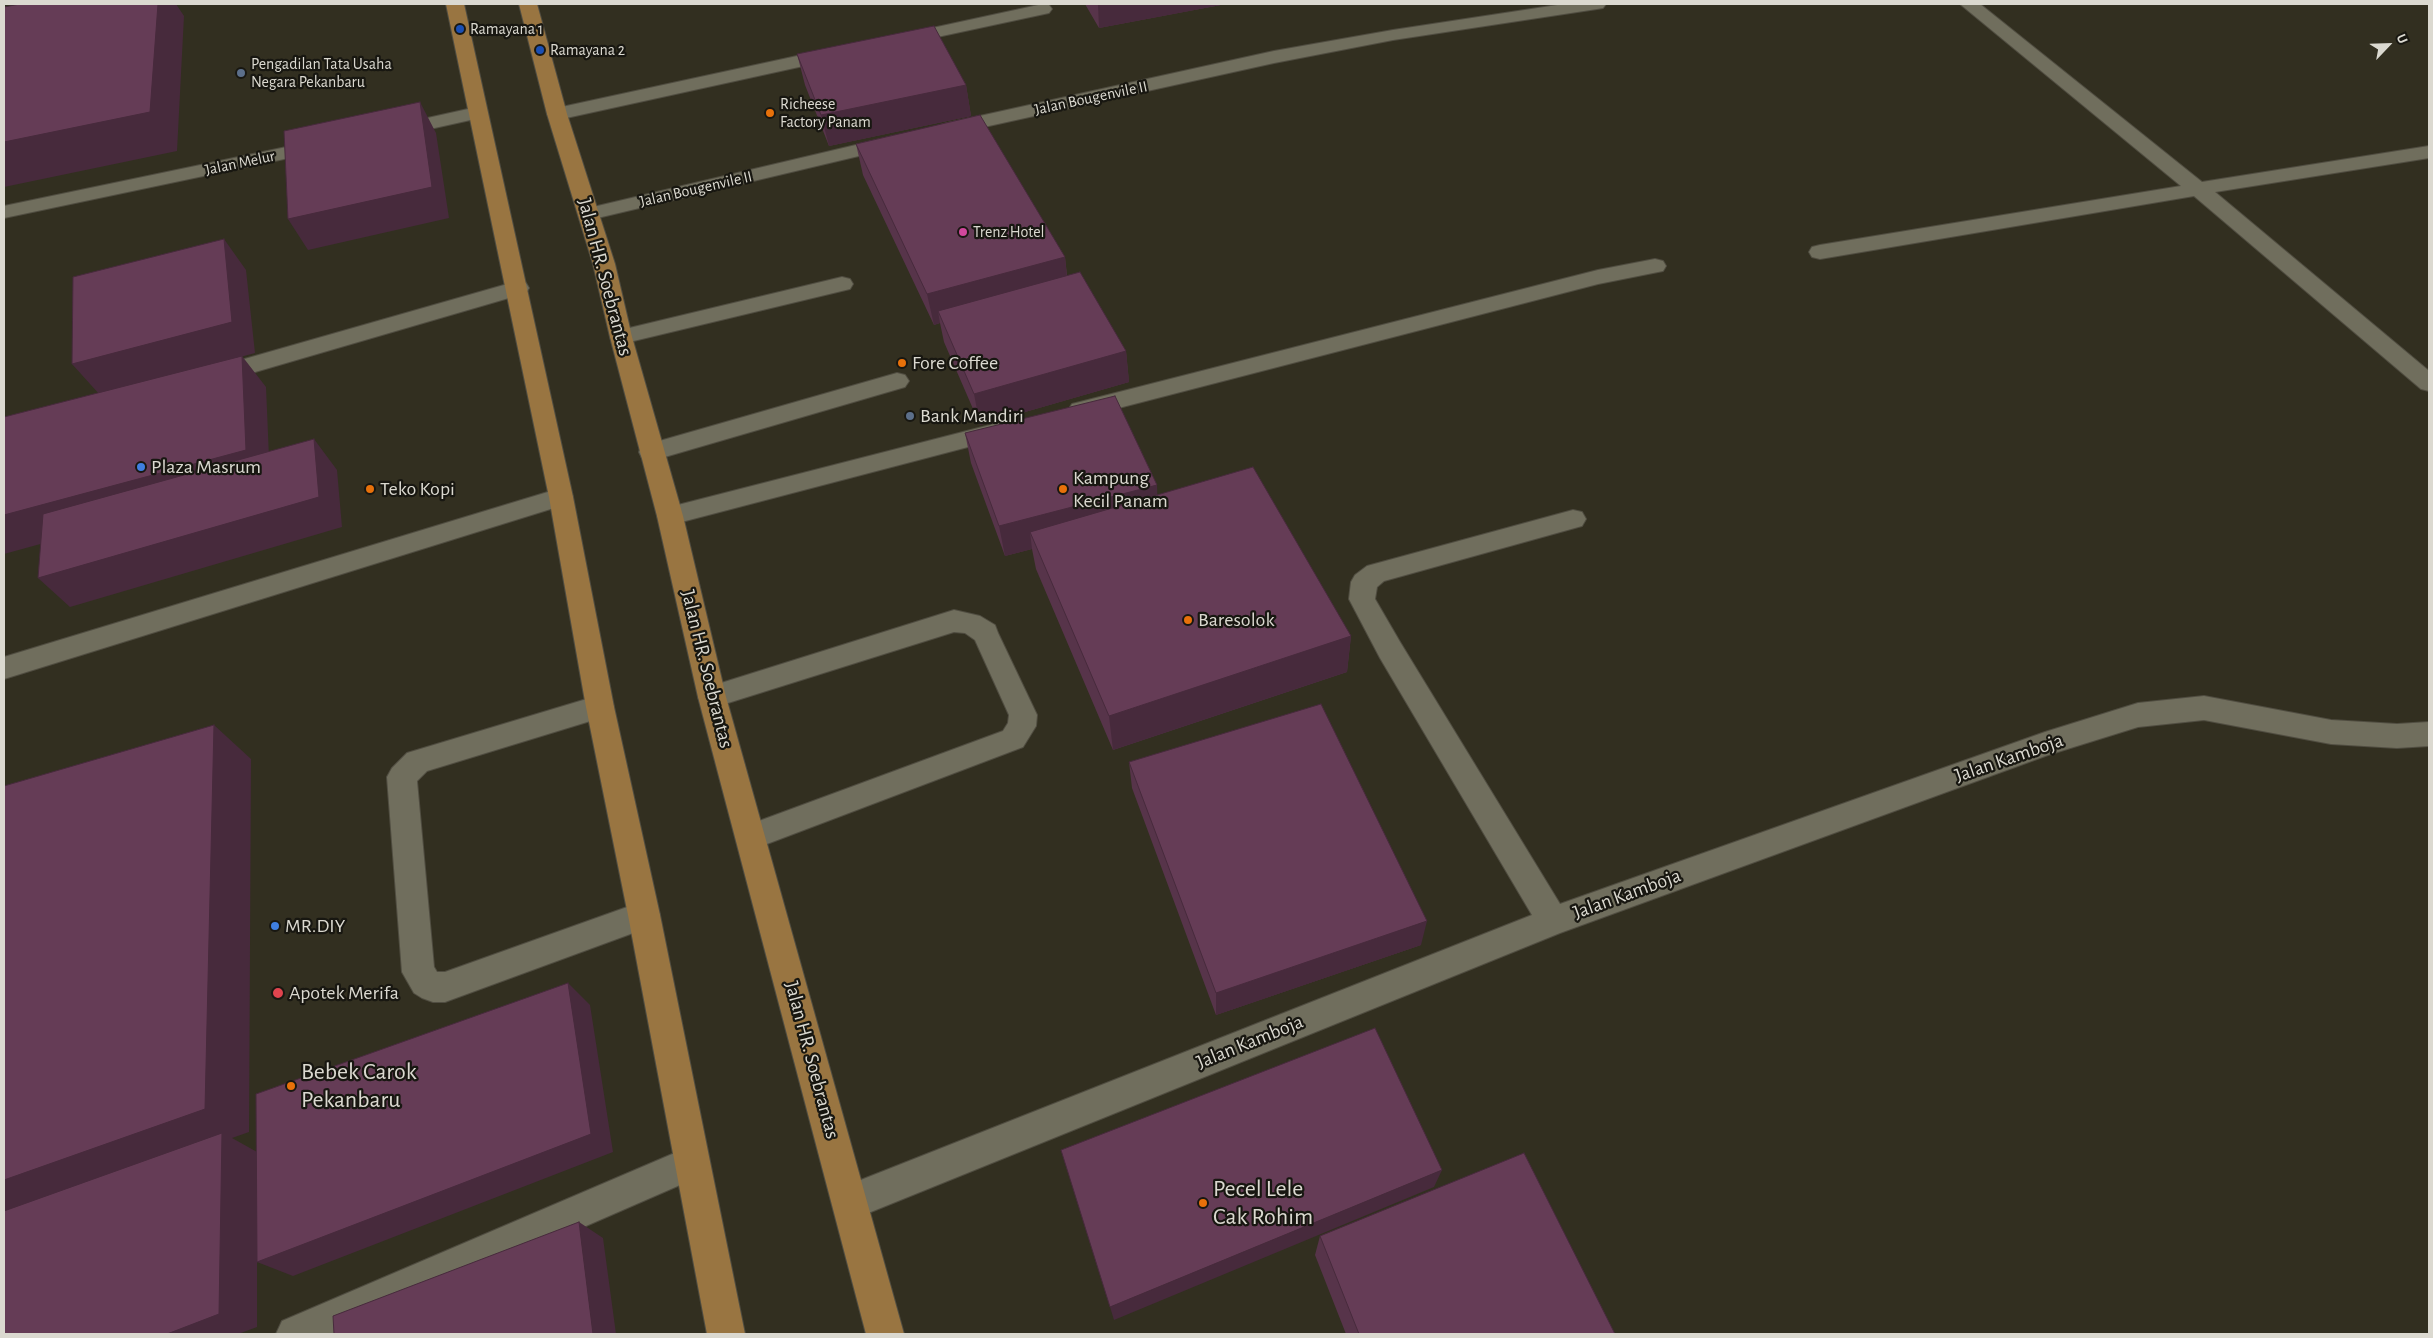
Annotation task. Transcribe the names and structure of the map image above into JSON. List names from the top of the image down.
{
  "streets": {
    "main road": ["Jalan HR. Soebrantas"],
    "street": ["Jalan Bougenvile II", "Jalan Melur", "Jalan Kamboja"]
  },
  "crossings": [
    ["Jalan Bougenvile II", "Jalan HR. Soebrantas"],
    ["Jalan HR. Soebrantas", "Jalan Kamboja"]
  ],
  "places": [
    "Ramayana 1",
    "Ramayana 2",
    "Pengadilan Tata Usaha Negara Pekanbaru",
    "Richeese Factory Panam",
    "Trenz Hotel",
    "Fore Coffee",
    "Bank Mandiri",
    "Plaza Masrum",
    "Teko Kopi",
    "Kampung Kecil Panam",
    "Baresolok",
    "MR.DIY",
    "Apotek Merifa",
    "Bebek Carok Pekanbaru",
    "Pecel Lele Cak Rohim"
  ],
  "north": "top right"
}
